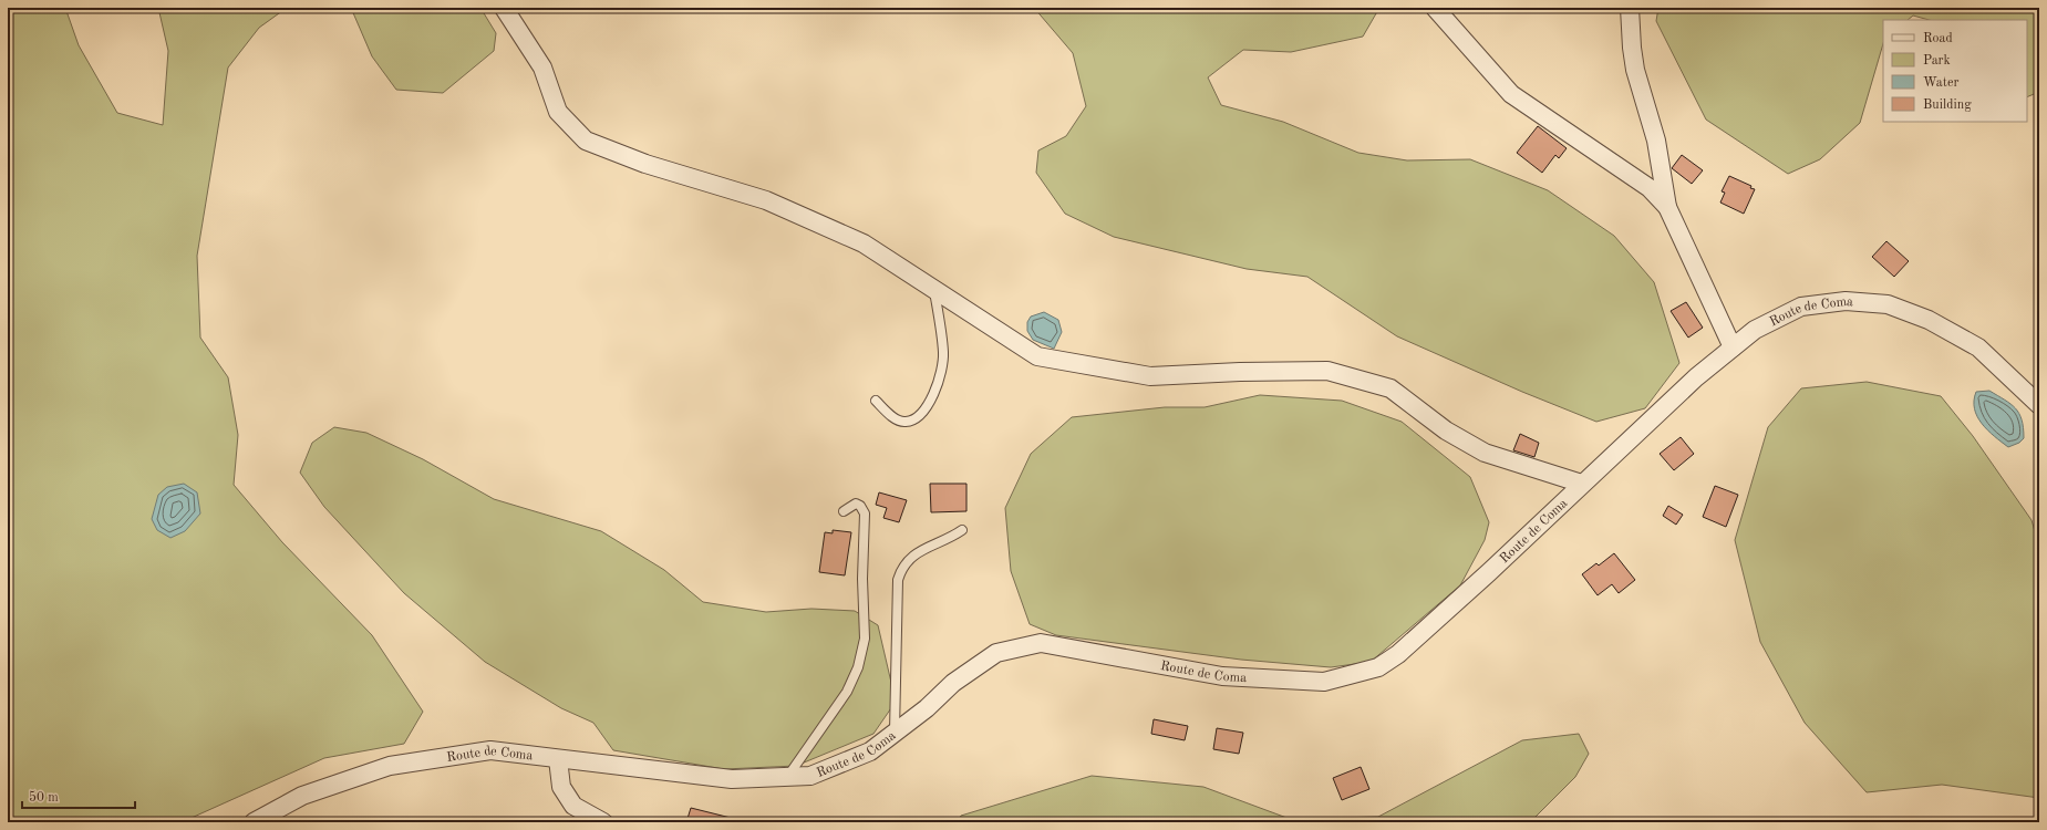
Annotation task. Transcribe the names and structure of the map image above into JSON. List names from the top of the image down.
{
  "streets": {
    "street": ["Route de Coma"]
  },
  "legend": [
    "Road",
    "Park",
    "Water",
    "Building"
  ],
  "scale_bar": "50 m"
}
